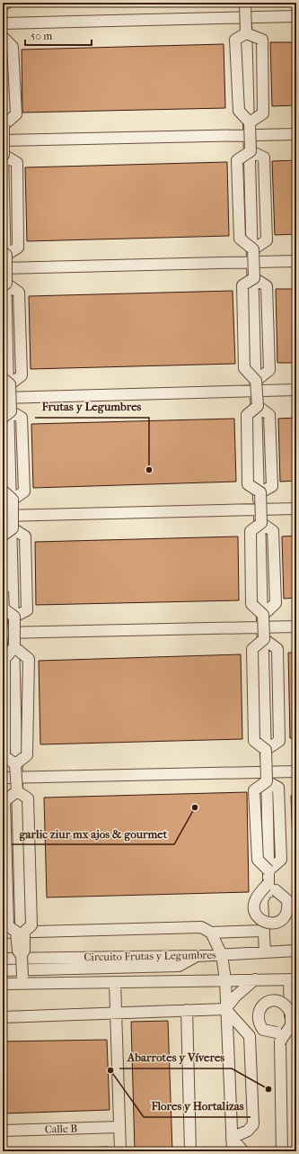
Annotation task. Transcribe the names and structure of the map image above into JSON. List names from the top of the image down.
{
  "streets": {
    "street": ["Circuito Frutas y Legumbres", "Calle B"]
  },
  "places": [
    "Frutas y Legumbres",
    "garlic ziur mx ajos & gourmet",
    "Flores y Hortalizas",
    "Abarrotes y Víveres"
  ],
  "scale_bar": "50 m"
}
